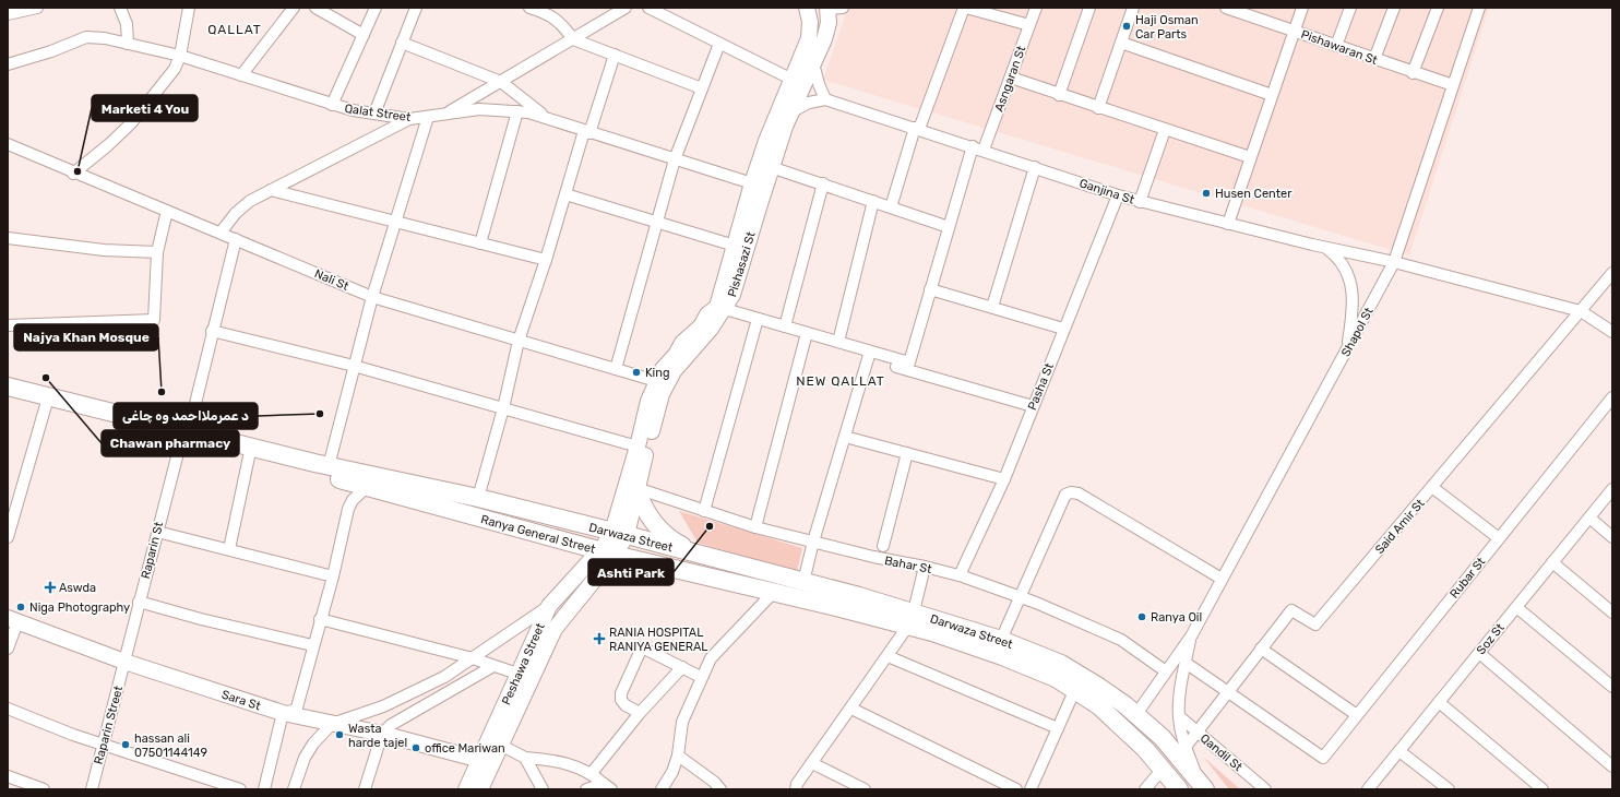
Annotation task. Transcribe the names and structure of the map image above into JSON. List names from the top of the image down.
{
  "streets": {
    "highway": ["Ranya General Street", "Darwaza Street"],
    "main road": ["Pishasazi St", "Peshawa Street", "Sara St"],
    "street": [
      "Pishawaran St",
      "Asngaran St",
      "Qalat Street",
      "Ganjina St",
      "Nali St",
      "Shapol St",
      "Pasha St",
      "Said Amir St",
      "Raparin St",
      "Bahar St",
      "Rubar St",
      "Soz St",
      "Raparin Street",
      "Qandil St"
    ]
  },
  "crossings": [
    ["Pishawaran St", "Shapol St"],
    ["Asngaran St", "Ganjina St"],
    ["Qalat Street", "Pishasazi St"],
    ["Ganjina St", "Shapol St"],
    ["Ganjina St", "Pasha St"],
    ["Ganjina St", "Said Amir St"],
    ["Pishasazi St", "Nali St"],
    ["Pishasazi St", "Ranya General Street"],
    ["Pishasazi St", "Darwaza Street"],
    ["Pishasazi St", "Bahar St"],
    ["Pishasazi St", "Peshawa Street"],
    ["Nali St", "Raparin St"],
    ["Pasha St", "Bahar St"],
    ["Said Amir St", "Rubar St"],
    ["Said Amir St", "Qandil St"],
    ["Ranya General Street", "Darwaza Street"],
    ["Ranya General Street", "Raparin St"],
    ["Ranya General Street", "Peshawa Street"],
    ["Raparin St", "Sara St"],
    ["Raparin St", "Raparin Street"],
    ["Peshawa Street", "Sara St"],
    ["Sara St", "Raparin Street"]
  ],
  "districts": ["QALLAT", "NEW QALLAT"],
  "places": {
    "other": [
      "Haji Osman Car Parts",
      "Marketi 4 You",
      "Husen Center",
      "King",
      "Chawan pharmacy",
      "Najya Khan Mosque",
      "د عمرملااحمد وه چاغى",
      "Ashti Park",
      "Niga Photography",
      "Ranya Oil",
      "Wasta harde tajel",
      "hassan ali 07501144149",
      "office Mariwan"
    ],
    "health": ["Aswda", "RANIA HOSPITAL RANIYA GENERAL"]
  }
}
